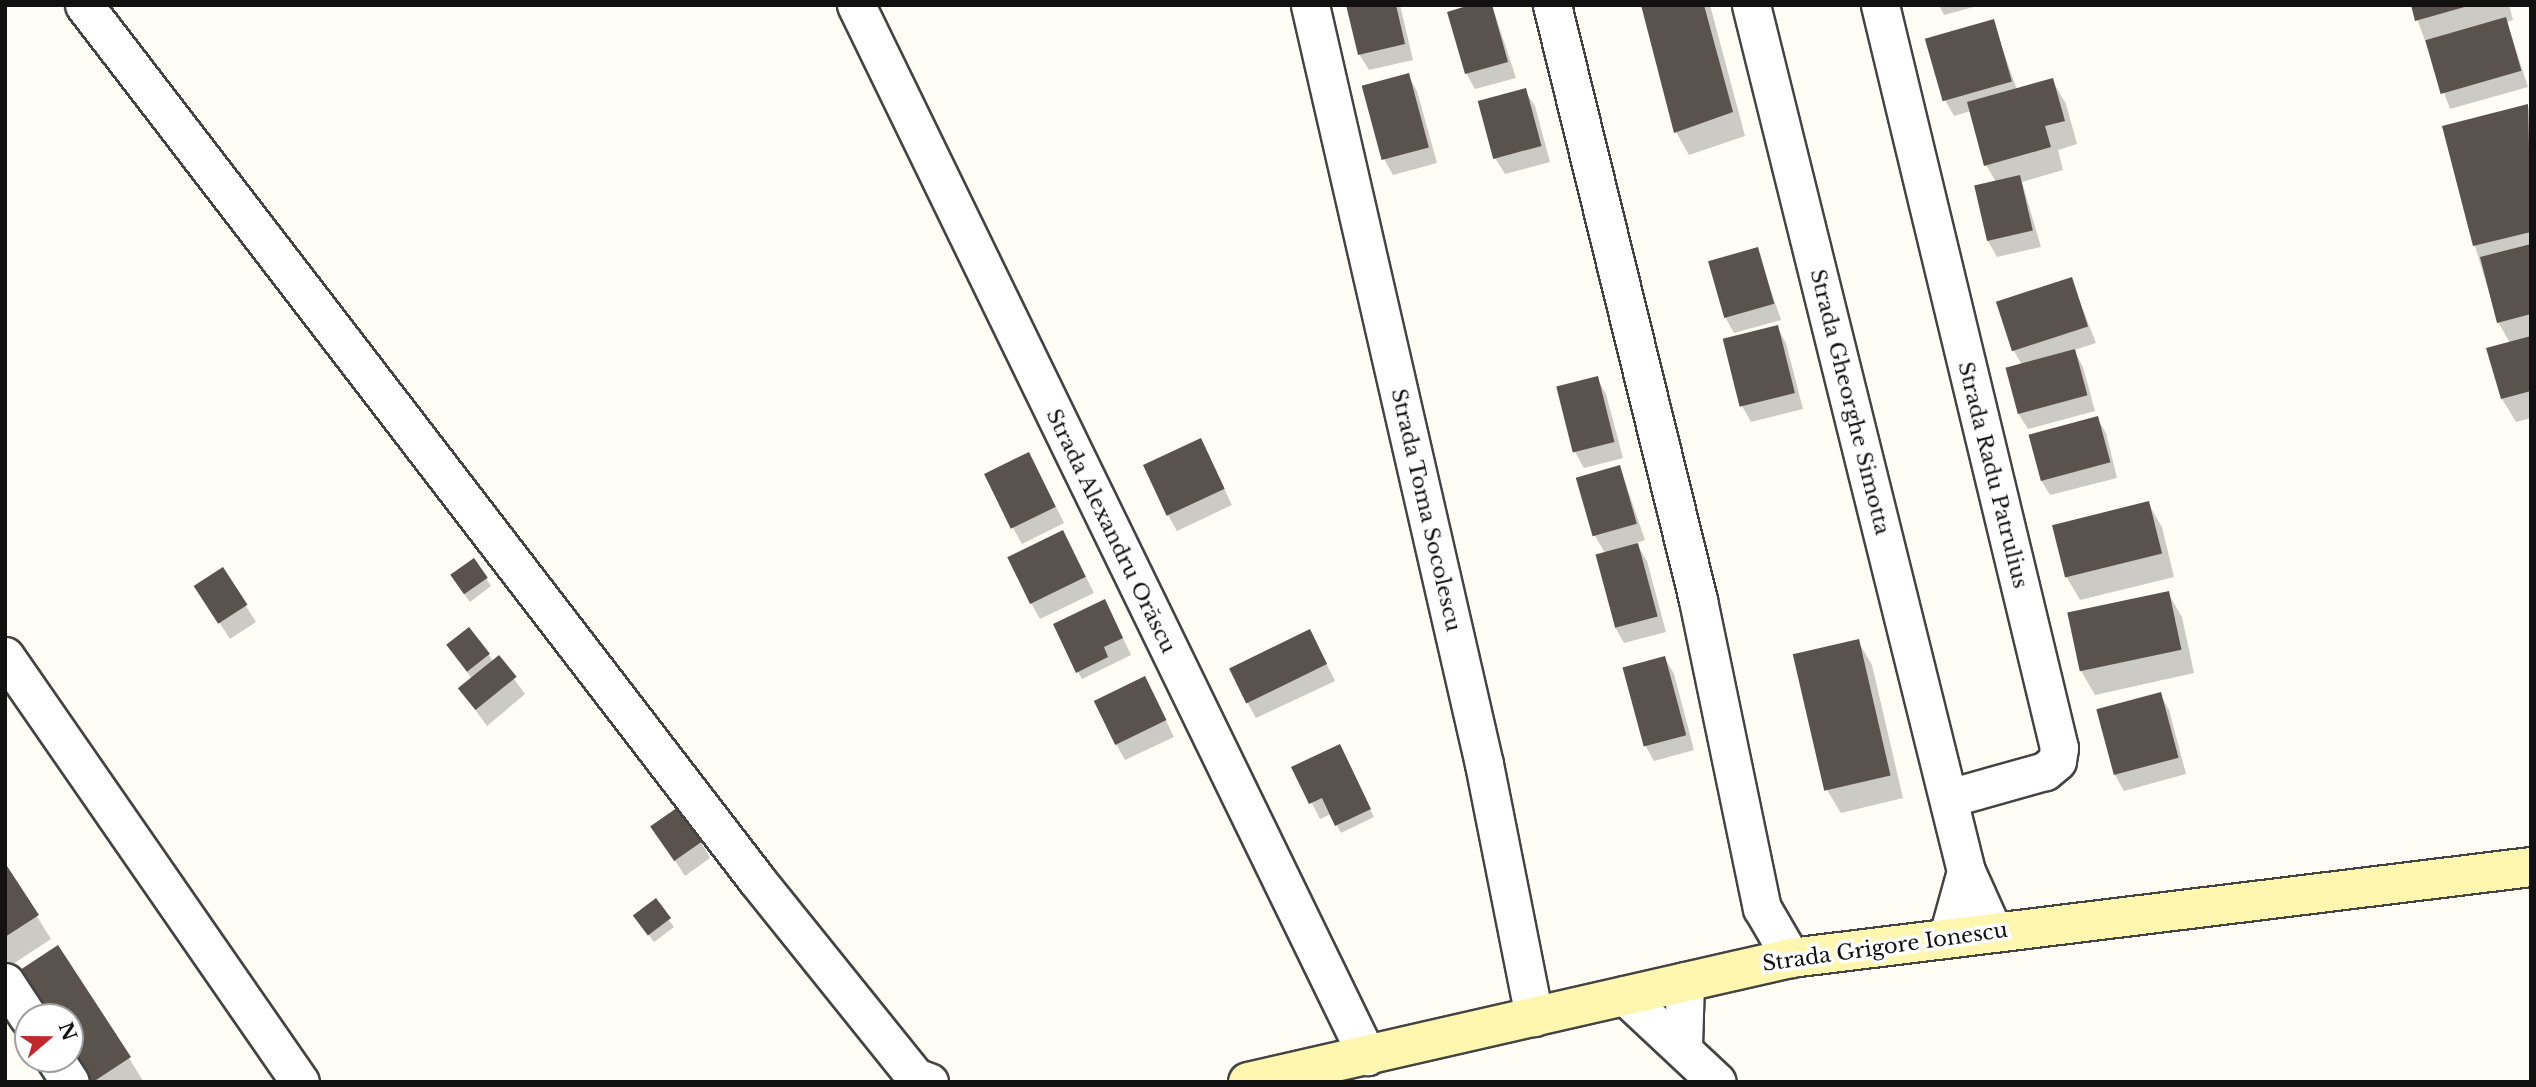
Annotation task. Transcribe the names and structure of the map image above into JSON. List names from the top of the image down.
{
  "streets": {
    "main road": ["Strada Grigore Ionescu"],
    "street": [
      "Strada Gheorghe Simotta",
      "Strada Radu Patrulius",
      "Strada Toma Socolescu",
      "Strada Alexandru Orăscu"
    ]
  },
  "crossings": [
    ["Strada Gheorghe Simotta", "Strada Radu Patrulius"],
    ["Strada Toma Socolescu", "Strada Grigore Ionescu"],
    ["Strada Alexandru Orăscu", "Strada Grigore Ionescu"]
  ],
  "north": "right"
}
